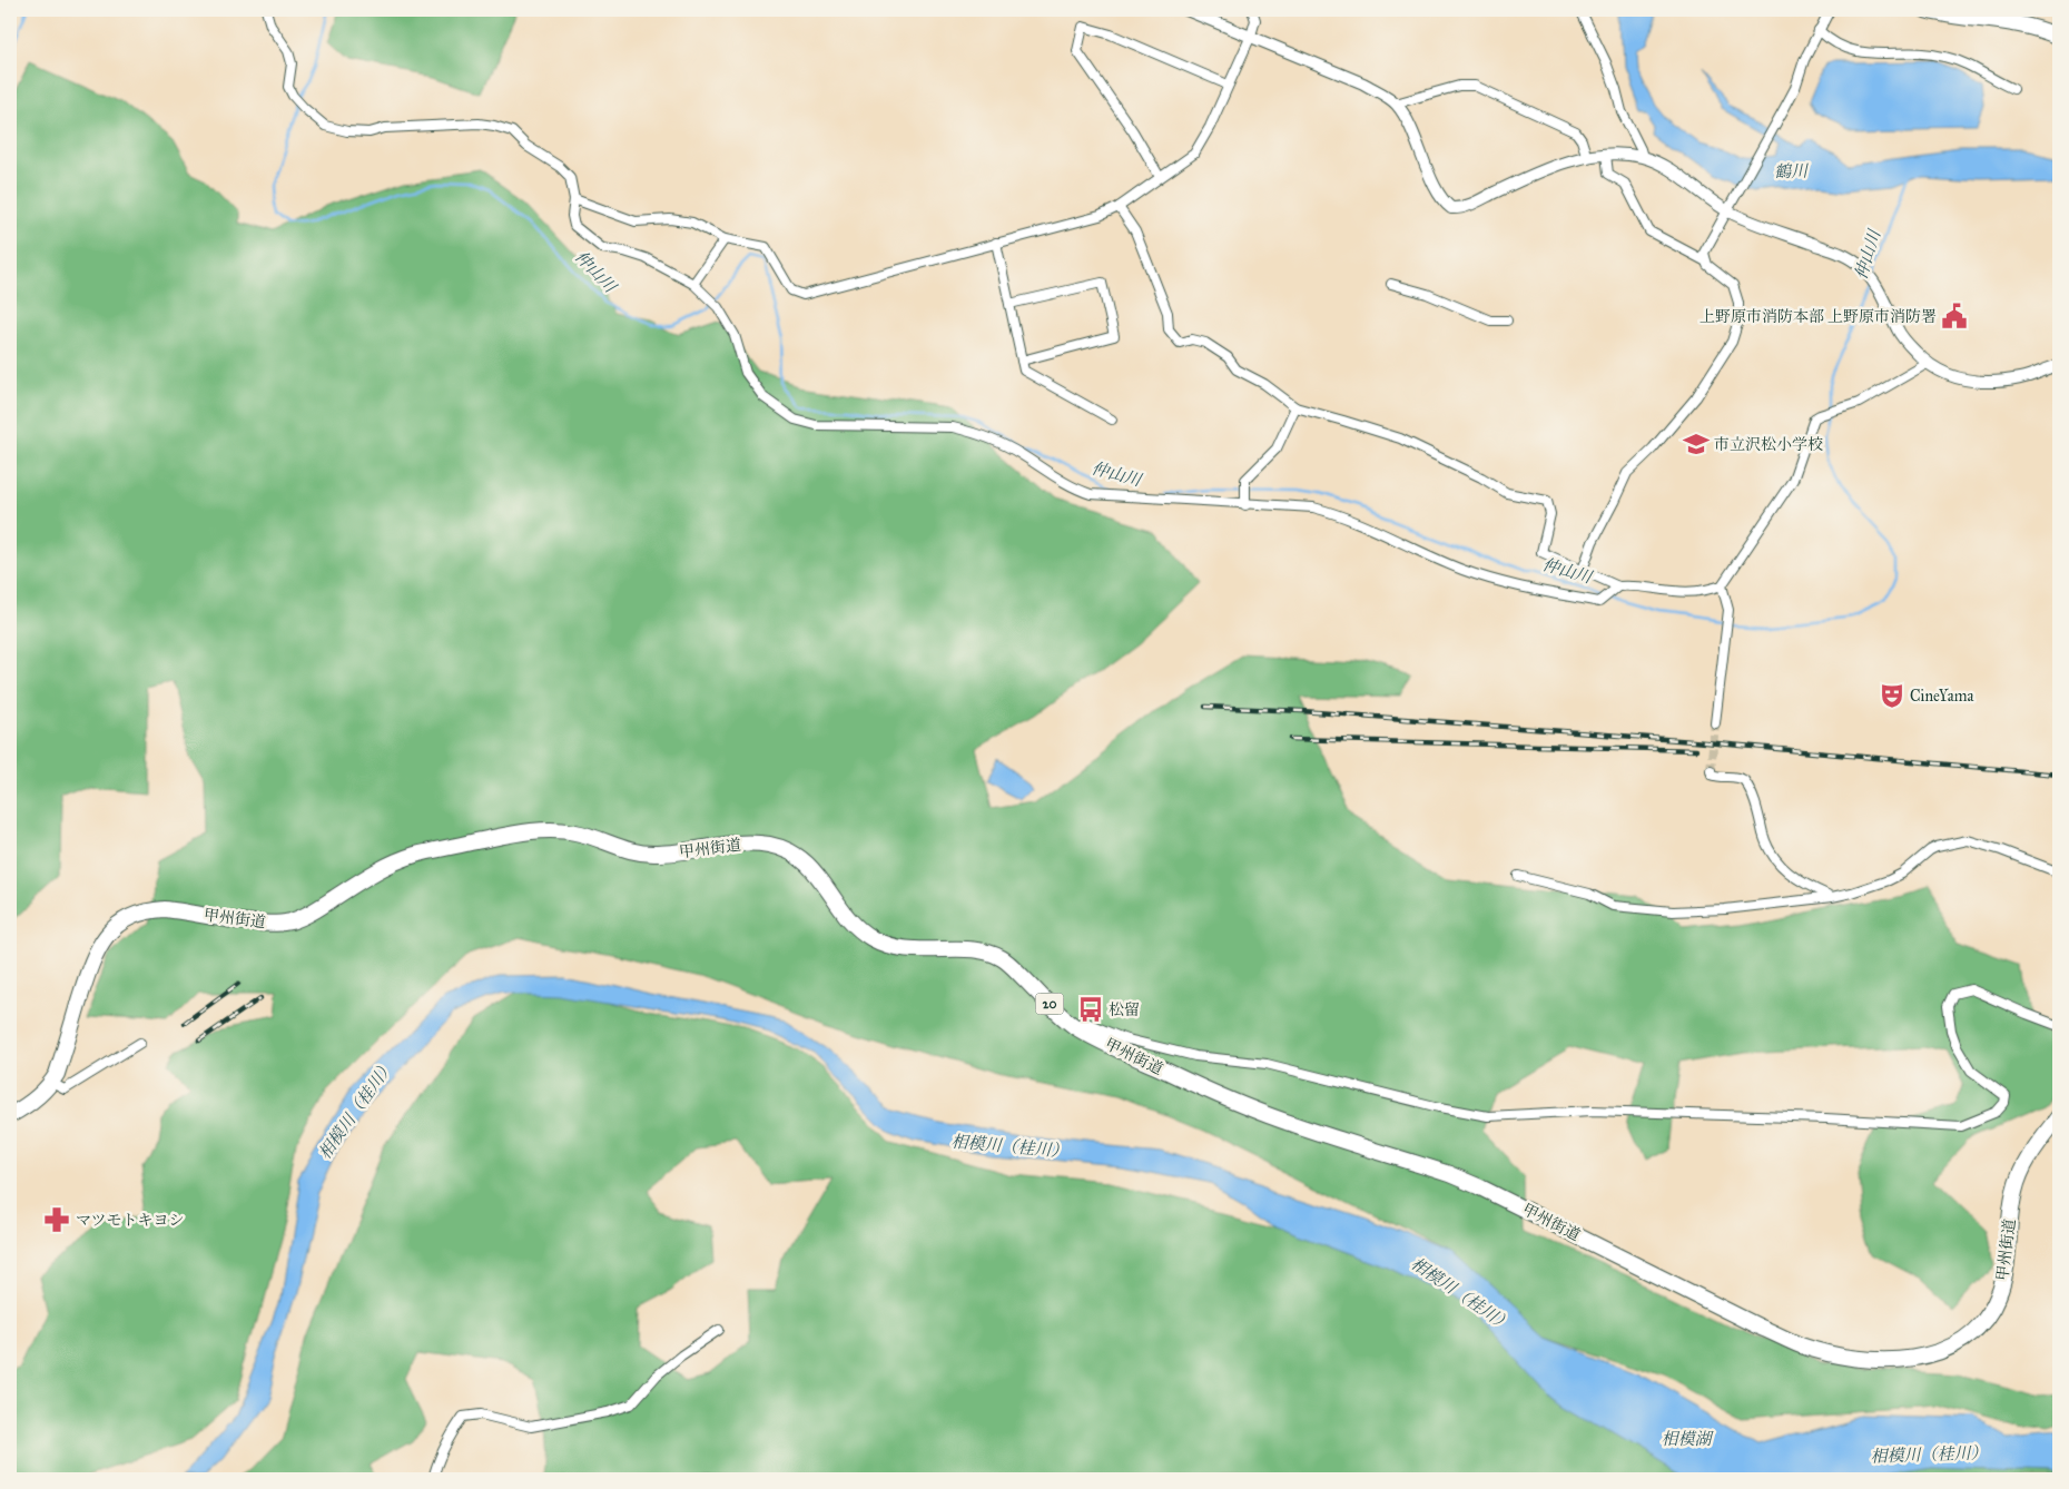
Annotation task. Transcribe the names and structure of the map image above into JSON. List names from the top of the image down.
{
  "streets": {
    "highway": ["甲州街道", "20"]
  },
  "water": [
    "鶴川",
    "仲山川",
    "相模川（桂川）",
    "相模湖"
  ],
  "places": {
    "public building": ["上野原市消防本部 上野原市消防署"],
    "school or university": ["市立沢松小学校"],
    "theatre": ["CineYama"],
    "bus stop": ["松留"],
    "pharmacy": ["マツモトキヨシ"]
  }
}
